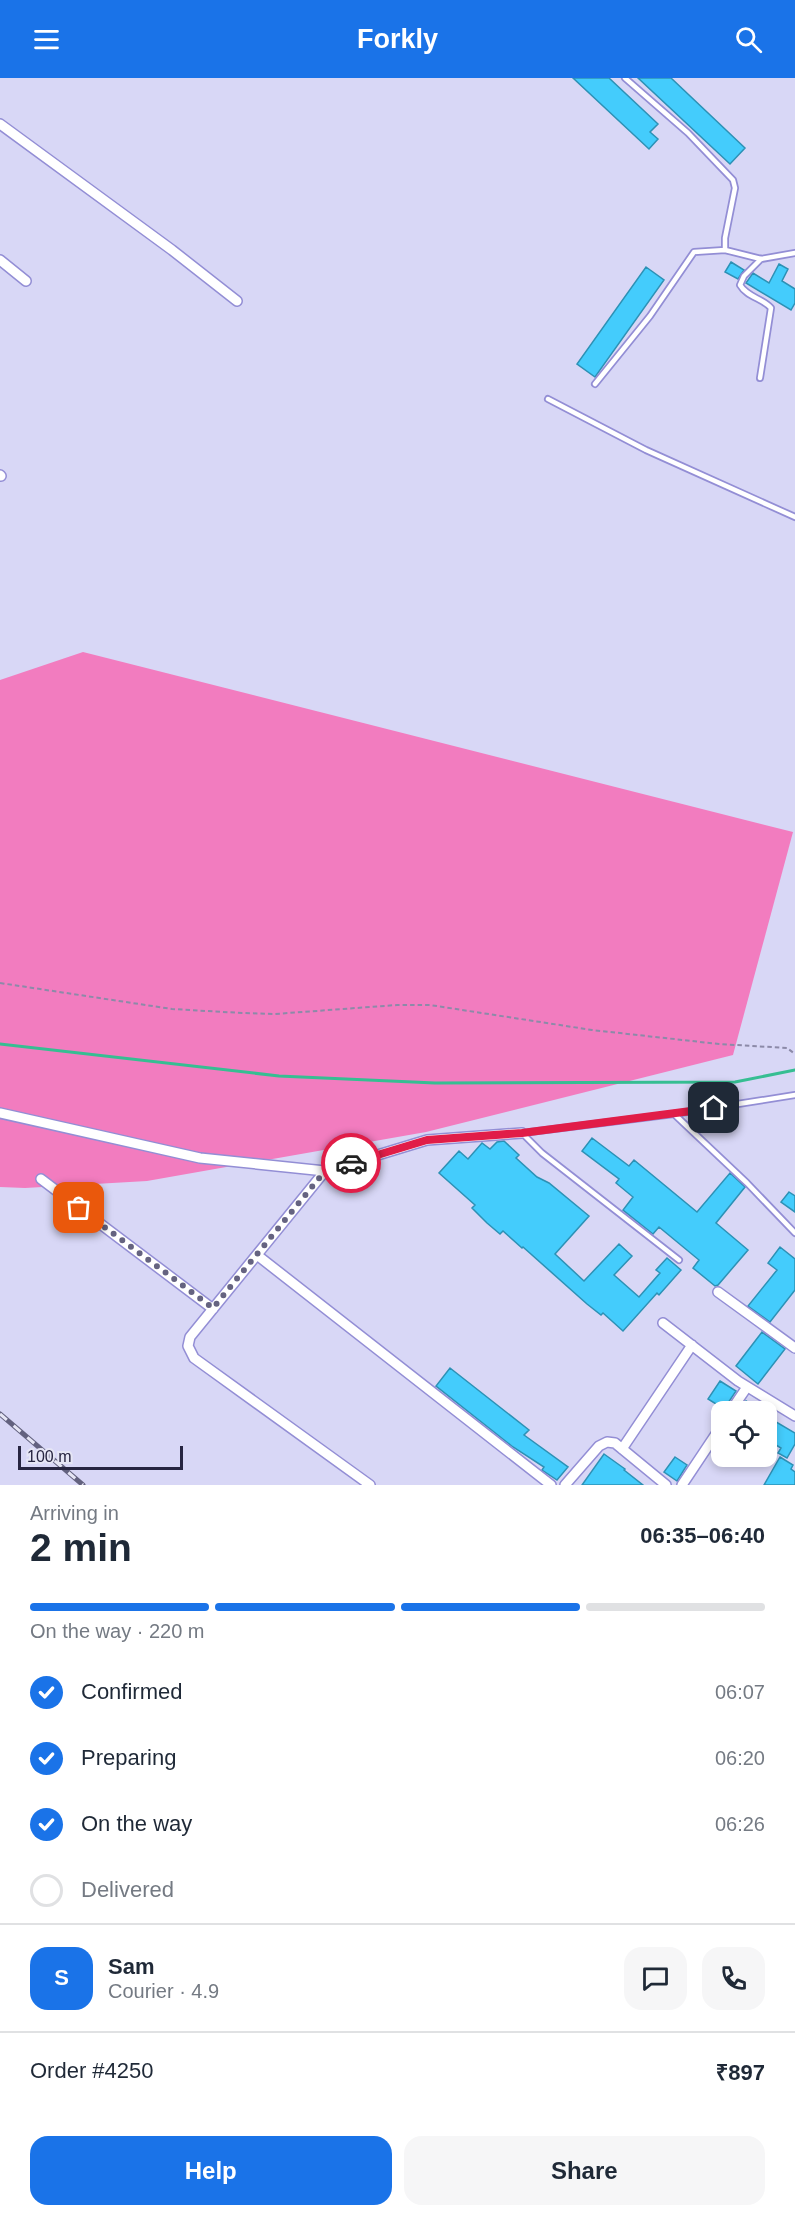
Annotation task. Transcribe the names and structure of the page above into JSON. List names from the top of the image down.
{
  "scale_bar": "100 m",
  "page": {
    "header": "Forkly",
    "scale": "100 m",
    "heading": ["2 min", "Arriving in", "06:35–06:40"],
    "panel": [
      "Sam",
      "Courier · 4.9",
      "Order #4250",
      "₹897"
    ],
    "bar": "On the way · 220 m",
    "list": [
      ["Confirmed", "06:07"],
      ["Preparing", "06:20"],
      ["On the way", "06:26"],
      "Delivered"
    ],
    "round": "S",
    "buttons": ["Help", "Share"]
  }
}
